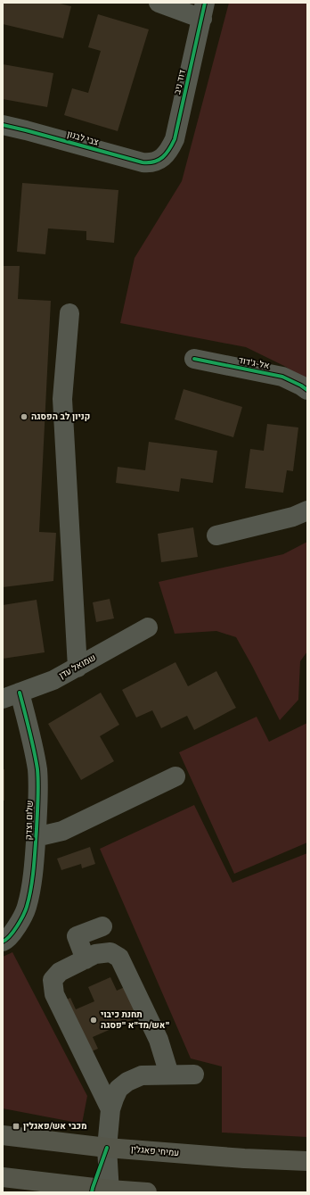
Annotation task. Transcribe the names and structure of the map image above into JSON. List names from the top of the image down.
{
  "streets": {
    "main road": ["עמיחי פאגלין"],
    "street": [
      "דוד ניב",
      "צבי לבנון",
      "אל-ג'דוד",
      "שמואל עדן",
      "שלום וצדק"
    ]
  },
  "crossings": [
    ["דוד ניב", "צבי לבנון"],
    ["שמואל עדן", "שלום וצדק"]
  ],
  "places": {
    "other": ["קניון לב הפסגה", "תחנת כיבוי אש/מד\"א \"פסגה\""],
    "transit": ["מכבי אש/פאגלין"]
  }
}
